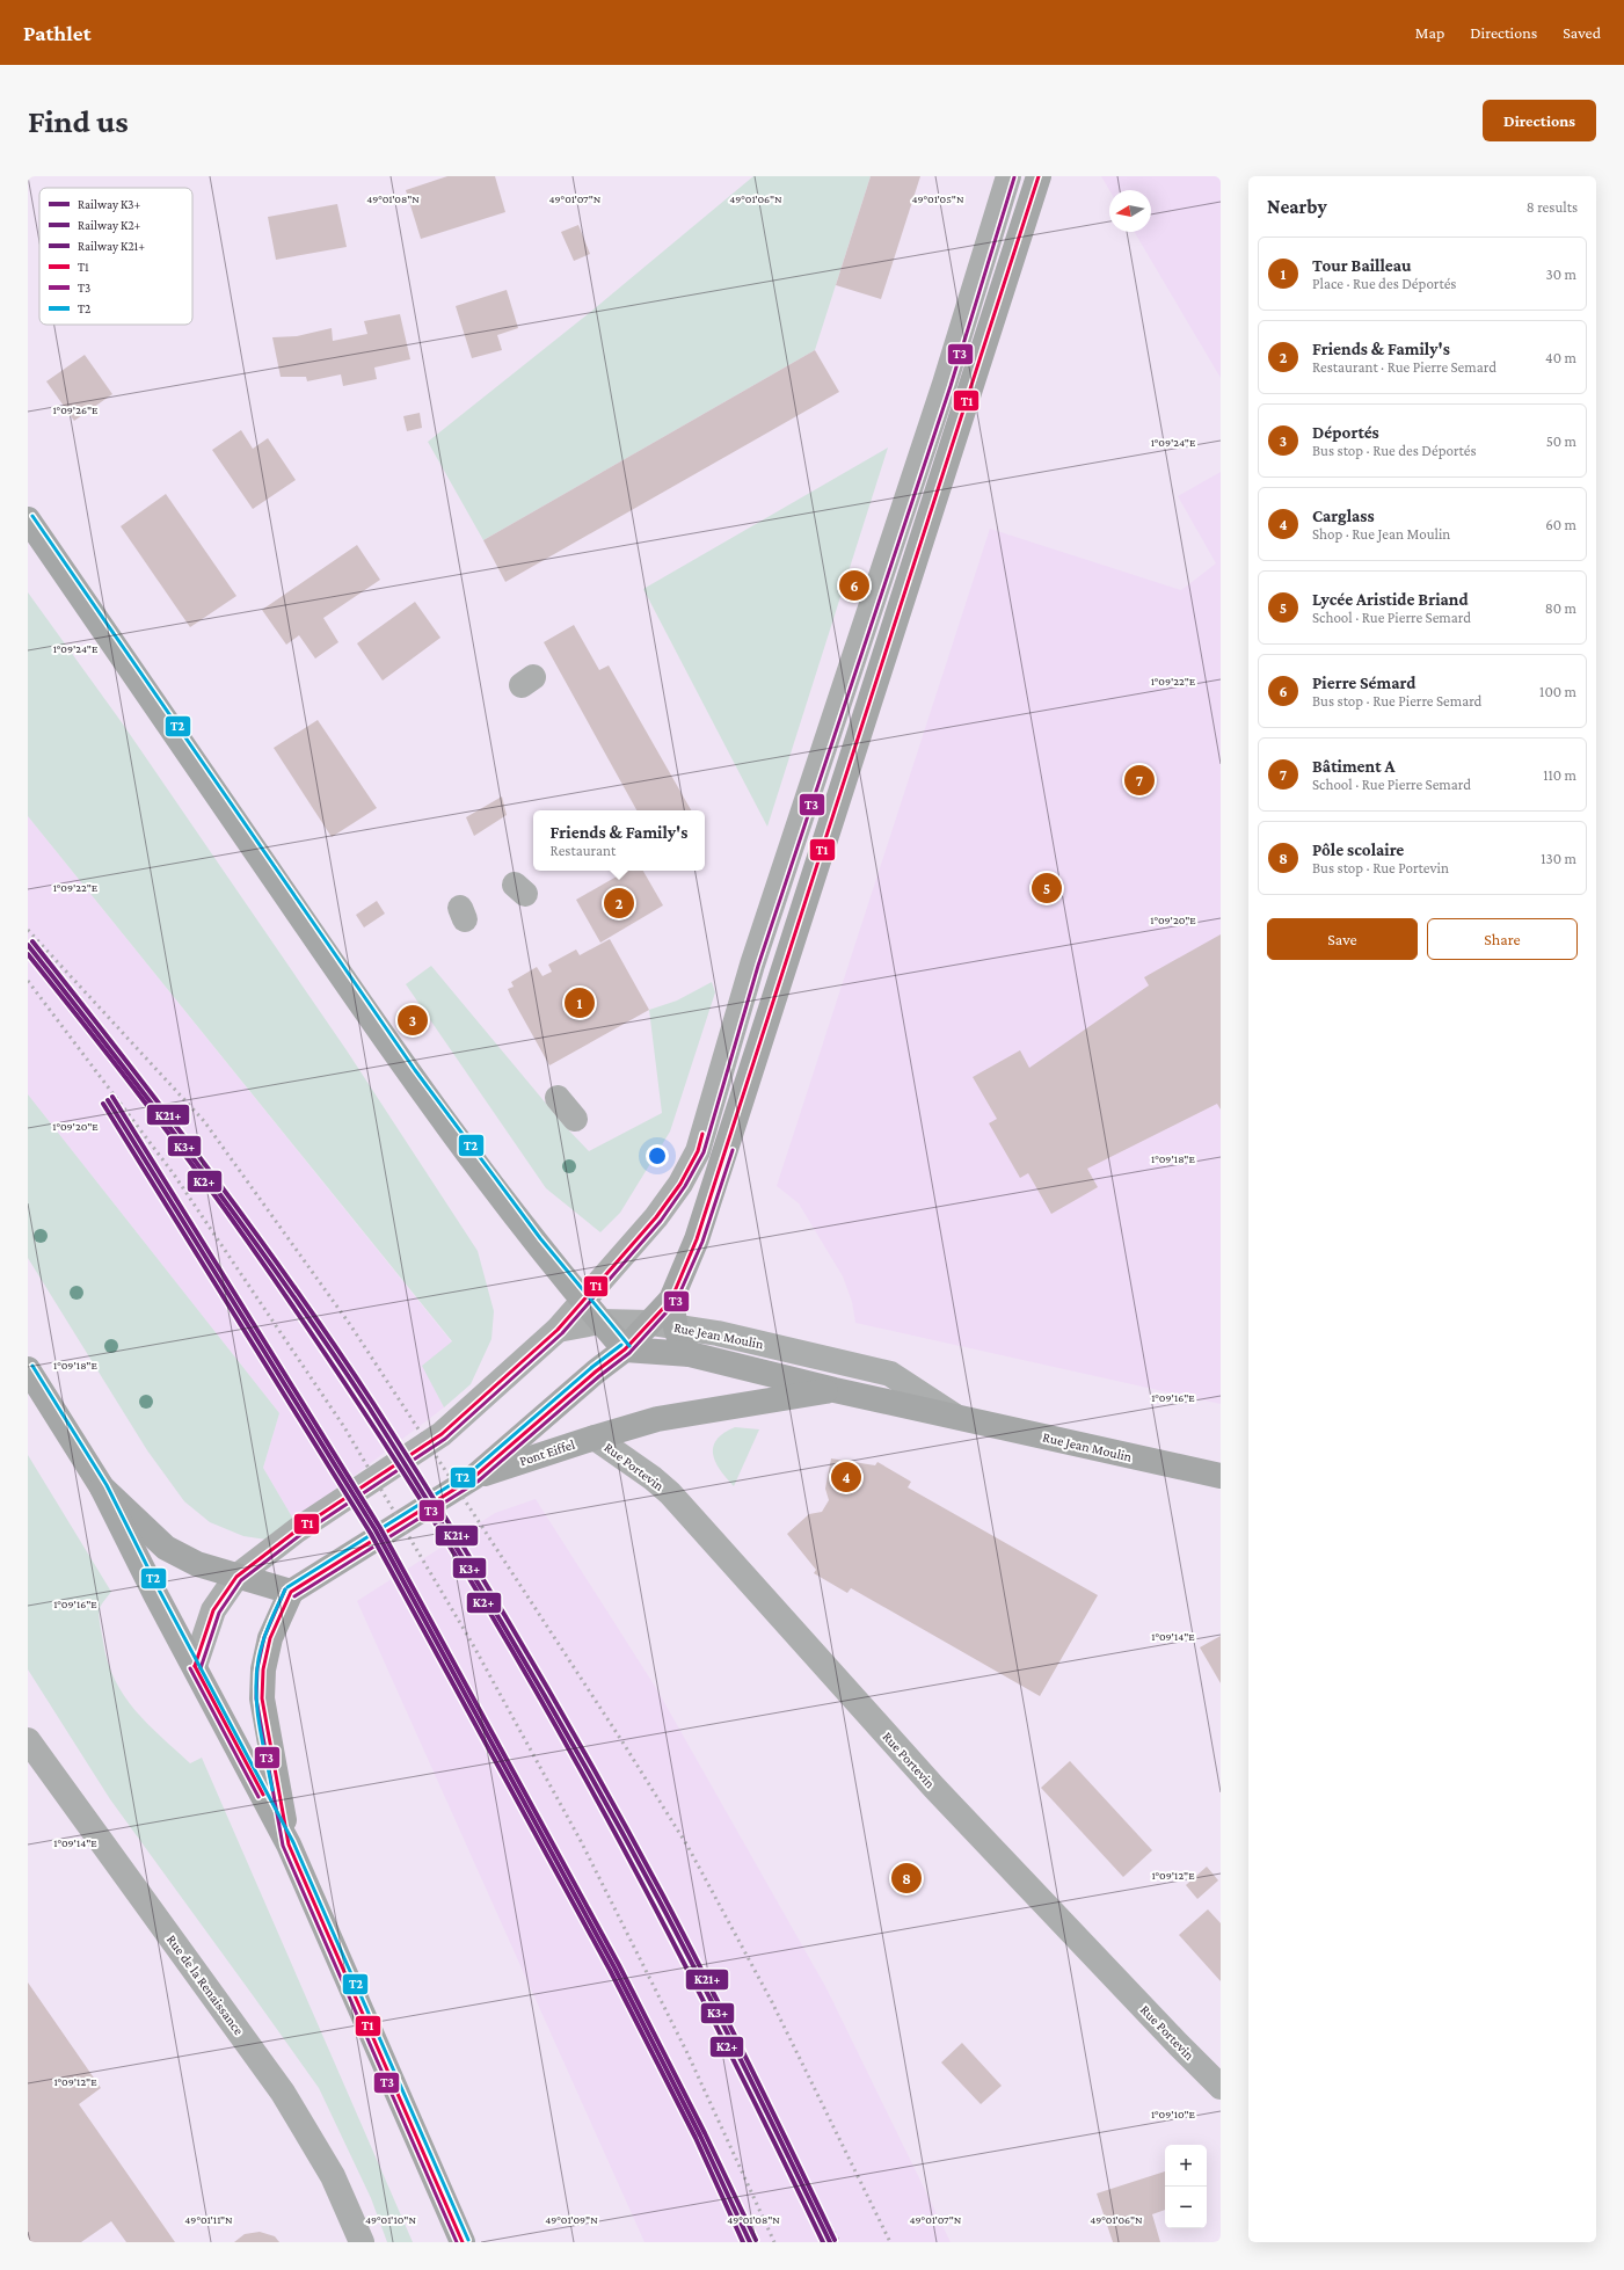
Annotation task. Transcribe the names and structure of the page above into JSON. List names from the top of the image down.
{
  "streets": {
    "main road": ["Rue Jean Moulin", "Pont Eiffel"],
    "street": ["Rue Portevin", "Rue de la Renaissance"]
  },
  "crossings": [
    ["Rue Jean Moulin", "Pont Eiffel"],
    ["Rue Jean Moulin", "Rue Portevin"],
    ["Pont Eiffel", "Rue Portevin"]
  ],
  "lines": [
    "transit line T1",
    "transit line T3",
    "transit line T2",
    "rail line K21+",
    "rail line K3+",
    "rail line K2+"
  ],
  "legend": [
    "Railway K3+",
    "Railway K2+",
    "Railway K21+",
    "T1",
    "T3",
    "T2"
  ],
  "north": "left",
  "page": {
    "header": "Pathlet",
    "nav": ["Map", "Directions", "Saved"],
    "buttons": [
      "Directions",
      ["Save", "Share"]
    ],
    "title": "Find us",
    "heading": ["Nearby", "8 results"],
    "list": [
      {
        "mark": "1",
        "name": "Tour Bailleau",
        "note": "Place · Rue des Déportés",
        "value": "30 m"
      },
      {
        "mark": "2",
        "name": "Friends & Family's",
        "note": "Restaurant · Rue Pierre Semard",
        "value": "40 m"
      },
      {
        "mark": "3",
        "name": "Déportés",
        "note": "Bus stop · Rue des Déportés",
        "value": "50 m"
      },
      {
        "mark": "4",
        "name": "Carglass",
        "note": "Shop · Rue Jean Moulin",
        "value": "60 m"
      },
      {
        "mark": "5",
        "name": "Lycée Aristide Briand",
        "note": "School · Rue Pierre Semard",
        "value": "80 m"
      },
      {
        "mark": "6",
        "name": "Pierre Sémard",
        "note": "Bus stop · Rue Pierre Semard",
        "value": "100 m"
      },
      {
        "mark": "7",
        "name": "Bâtiment A",
        "note": "School · Rue Pierre Semard",
        "value": "110 m"
      },
      {
        "mark": "8",
        "name": "Pôle scolaire",
        "note": "Bus stop · Rue Portevin",
        "value": "130 m"
      }
    ],
    "pins": [
      "6",
      "7",
      "5",
      "2",
      "1",
      "3",
      "4",
      "8"
    ],
    "popup": ["Friends & Family's", "Restaurant"],
    "map_buttons": ["+", "−"]
  },
  "coordinates": [
    "49°01'08\"N",
    "49°01'07\"N",
    "49°01'06\"N",
    "49°01'05\"N",
    "1°09'26\"E",
    "1°09'24\"E",
    "1°09'22\"E",
    "1°09'20\"E",
    "1°09'18\"E",
    "1°09'16\"E",
    "1°09'14\"E",
    "1°09'12\"E",
    "1°09'10\"E",
    "49°01'11\"N",
    "49°01'10\"N",
    "49°01'09\"N"
  ]
}
